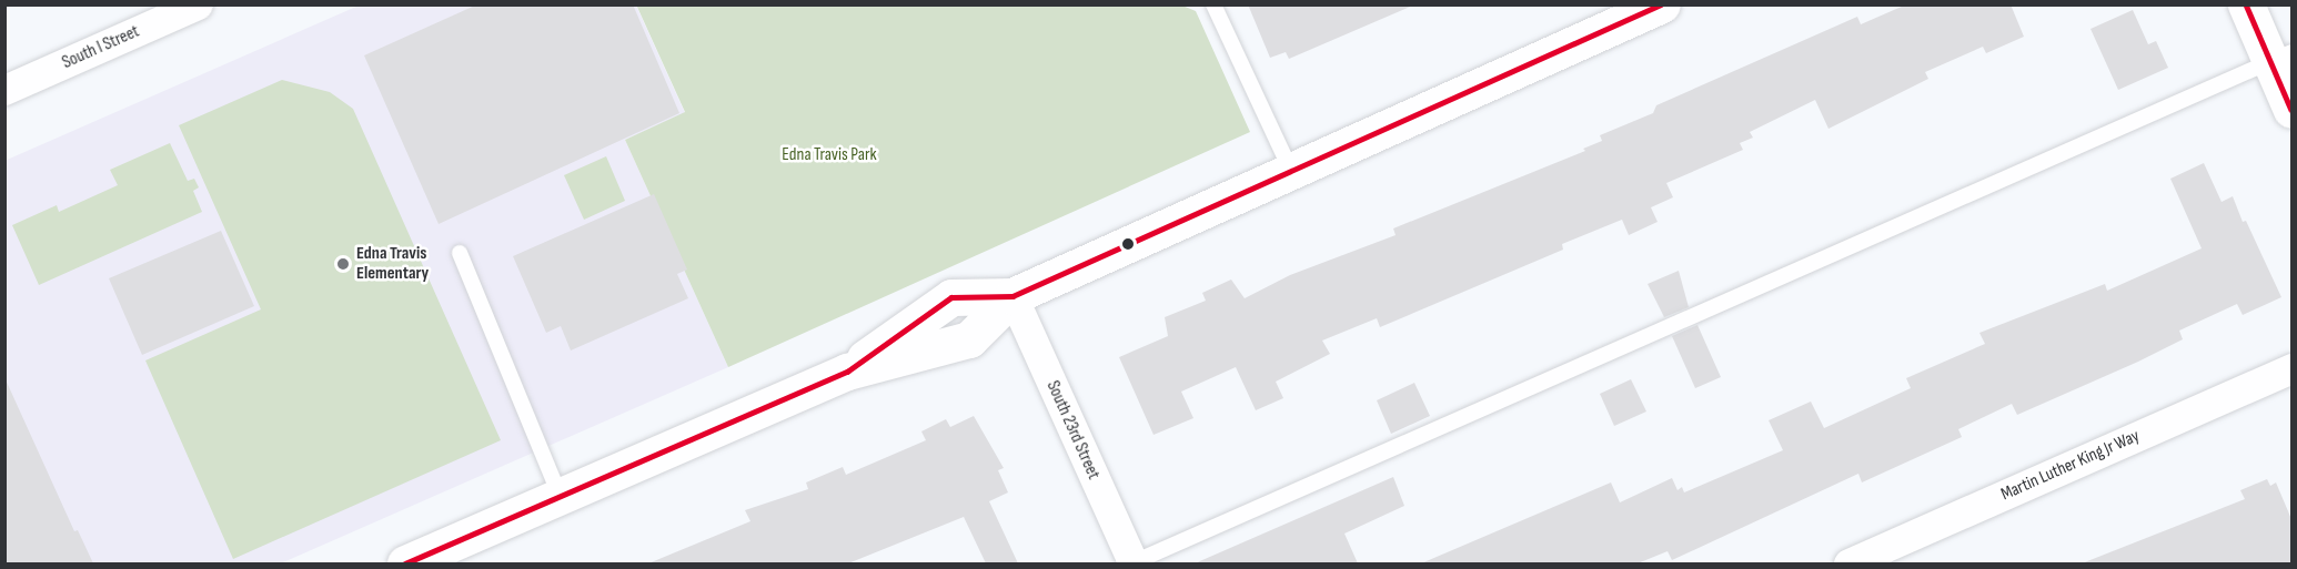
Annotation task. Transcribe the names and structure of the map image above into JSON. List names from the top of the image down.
{
  "streets": {
    "street": ["South I Street", "South 23rd Street", "Martin Luther King Jr Way"]
  },
  "parks": ["Edna Travis Park"],
  "places": ["Edna Travis Elementary"]
}
